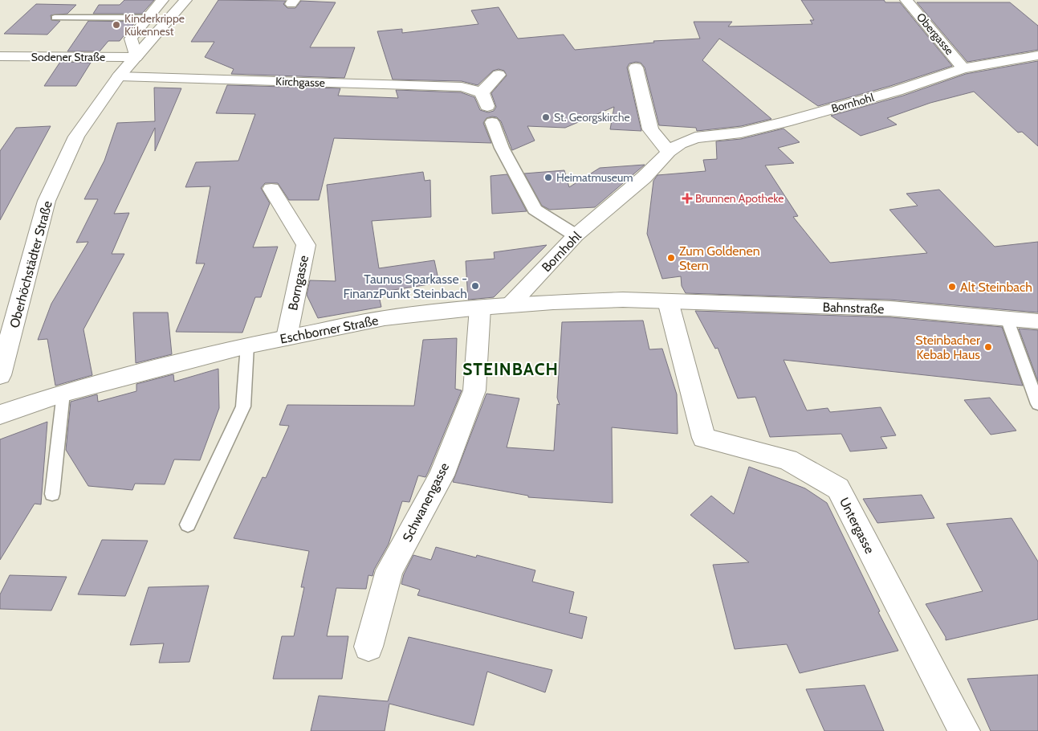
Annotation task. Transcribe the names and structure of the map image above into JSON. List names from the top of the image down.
{
  "streets": {
    "street": [
      "Obergasse",
      "Sodener Straße",
      "Kirchgasse",
      "Bornhohl",
      "Oberhöchstädter Straße",
      "Borngasse",
      "Bahnstraße",
      "Eschborner Straße",
      "Schwanengasse",
      "Untergasse"
    ]
  },
  "crossings": [
    ["Obergasse", "Bornhohl"],
    ["Sodener Straße", "Oberhöchstädter Straße"],
    ["Kirchgasse", "Oberhöchstädter Straße"],
    ["Bornhohl", "Eschborner Straße"],
    ["Borngasse", "Eschborner Straße"],
    ["Bahnstraße", "Eschborner Straße"],
    ["Bahnstraße", "Untergasse"],
    ["Eschborner Straße", "Schwanengasse"],
    ["Eschborner Straße", "Untergasse"]
  ],
  "districts": ["STEINBACH"],
  "places": {
    "other": [
      "Kinderkrippe Kükennest",
      "St. Georgskirche",
      "Heimatmuseum",
      "Zum Goldenen Stern",
      "Taunus Sparkasse - FinanzPunkt Steinbach",
      "Alt Steinbach",
      "Steinbacher Kebab Haus"
    ],
    "health": ["Brunnen Apotheke"]
  }
}
